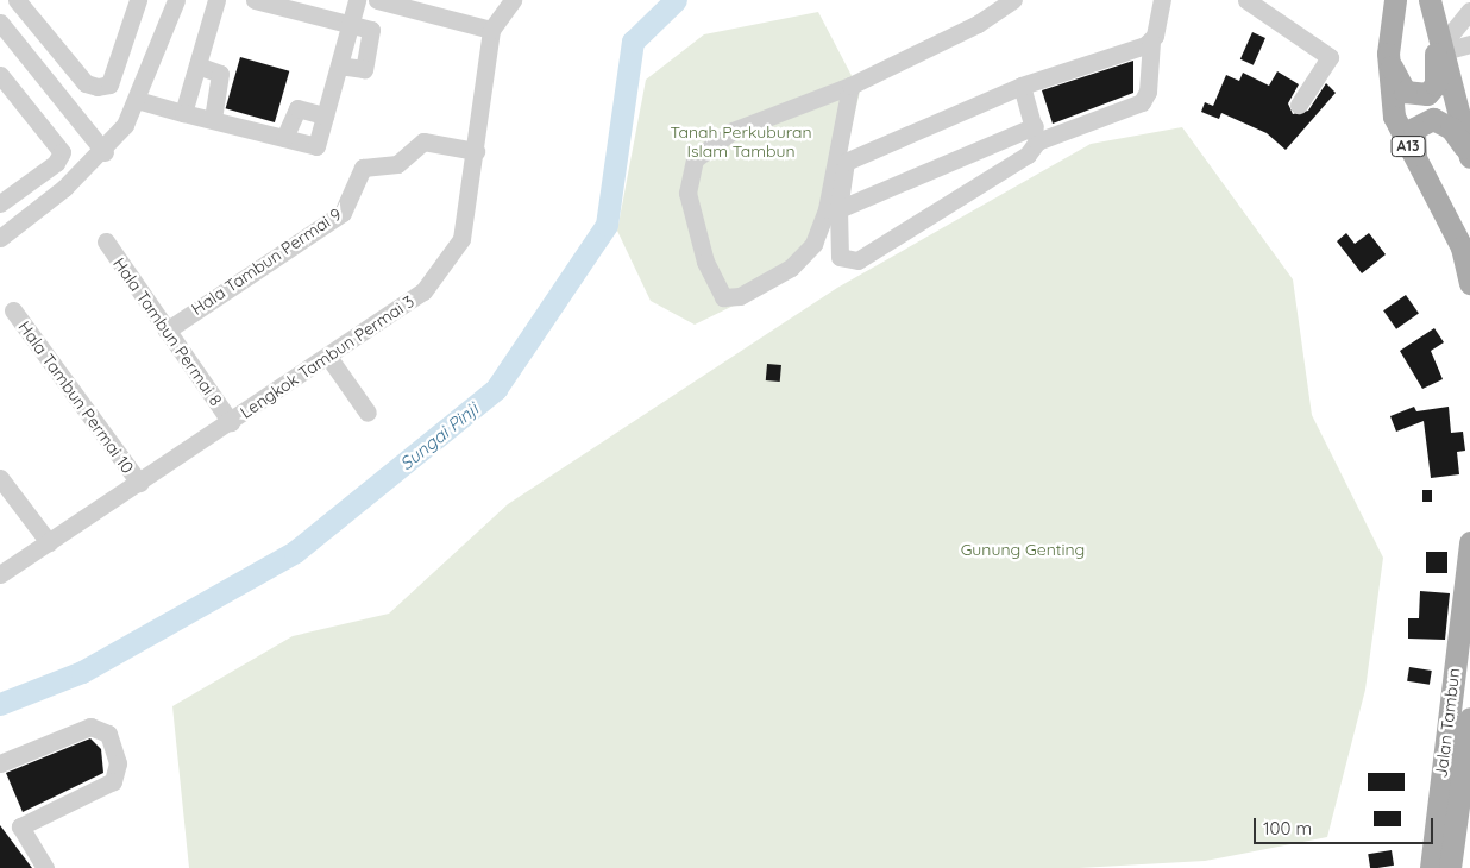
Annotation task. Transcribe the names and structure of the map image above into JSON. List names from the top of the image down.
{
  "streets": {
    "main road": ["A13", "Jalan Tambun"],
    "street": [
      "Hala Tambun Permai 9",
      "Hala Tambun Permai 8",
      "Lengkok Tambun Permai 3",
      "Hala Tambun Permai 10"
    ]
  },
  "crossings": [
    ["Hala Tambun Permai 9", "Hala Tambun Permai 8"],
    ["Hala Tambun Permai 9", "Lengkok Tambun Permai 3"],
    ["Hala Tambun Permai 8", "Lengkok Tambun Permai 3"],
    ["Lengkok Tambun Permai 3", "Hala Tambun Permai 10"]
  ],
  "water": ["Sungai Pinji"],
  "parks": ["Tanah Perkuburan Islam Tambun", "Gunung Genting"],
  "scale_bar": "100 m"
}
